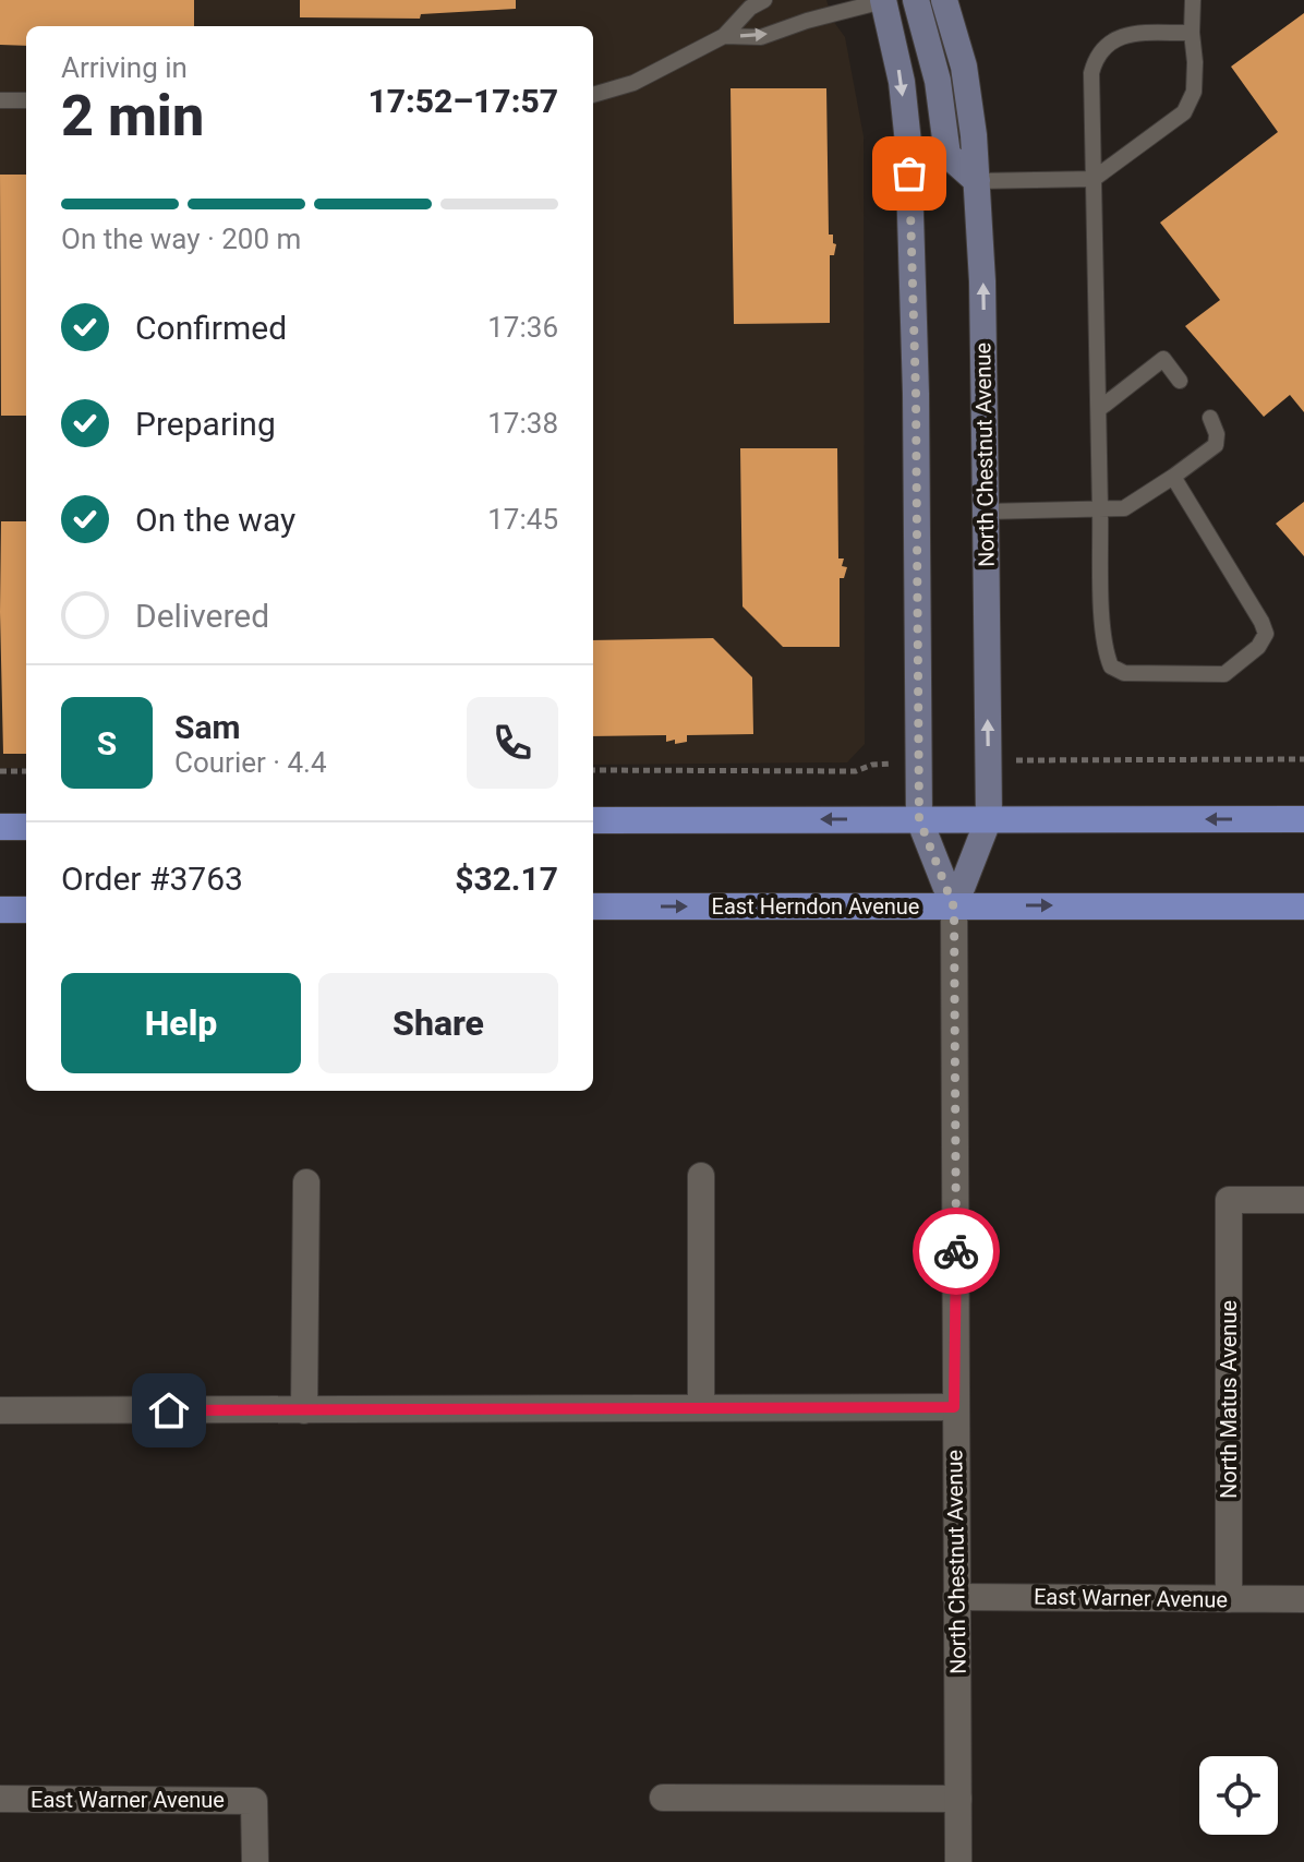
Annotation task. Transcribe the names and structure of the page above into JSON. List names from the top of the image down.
{
  "streets": {
    "main road": ["North Chestnut Avenue", "East Herndon Avenue"],
    "street": ["North Matus Avenue", "East Warner Avenue"]
  },
  "crossings": [
    ["North Chestnut Avenue", "East Herndon Avenue"],
    ["North Chestnut Avenue", "East Warner Avenue"],
    ["North Matus Avenue", "East Warner Avenue"]
  ],
  "page": {
    "heading": ["2 min", "Arriving in", "17:52–17:57"],
    "panel": [
      "Sam",
      "Courier · 4.4",
      "Order #3763",
      "$32.17"
    ],
    "bar": "On the way · 200 m",
    "list": [
      ["Confirmed", "17:36"],
      ["Preparing", "17:38"],
      ["On the way", "17:45"],
      "Delivered"
    ],
    "round": "S",
    "buttons": ["Help", "Share"]
  }
}
